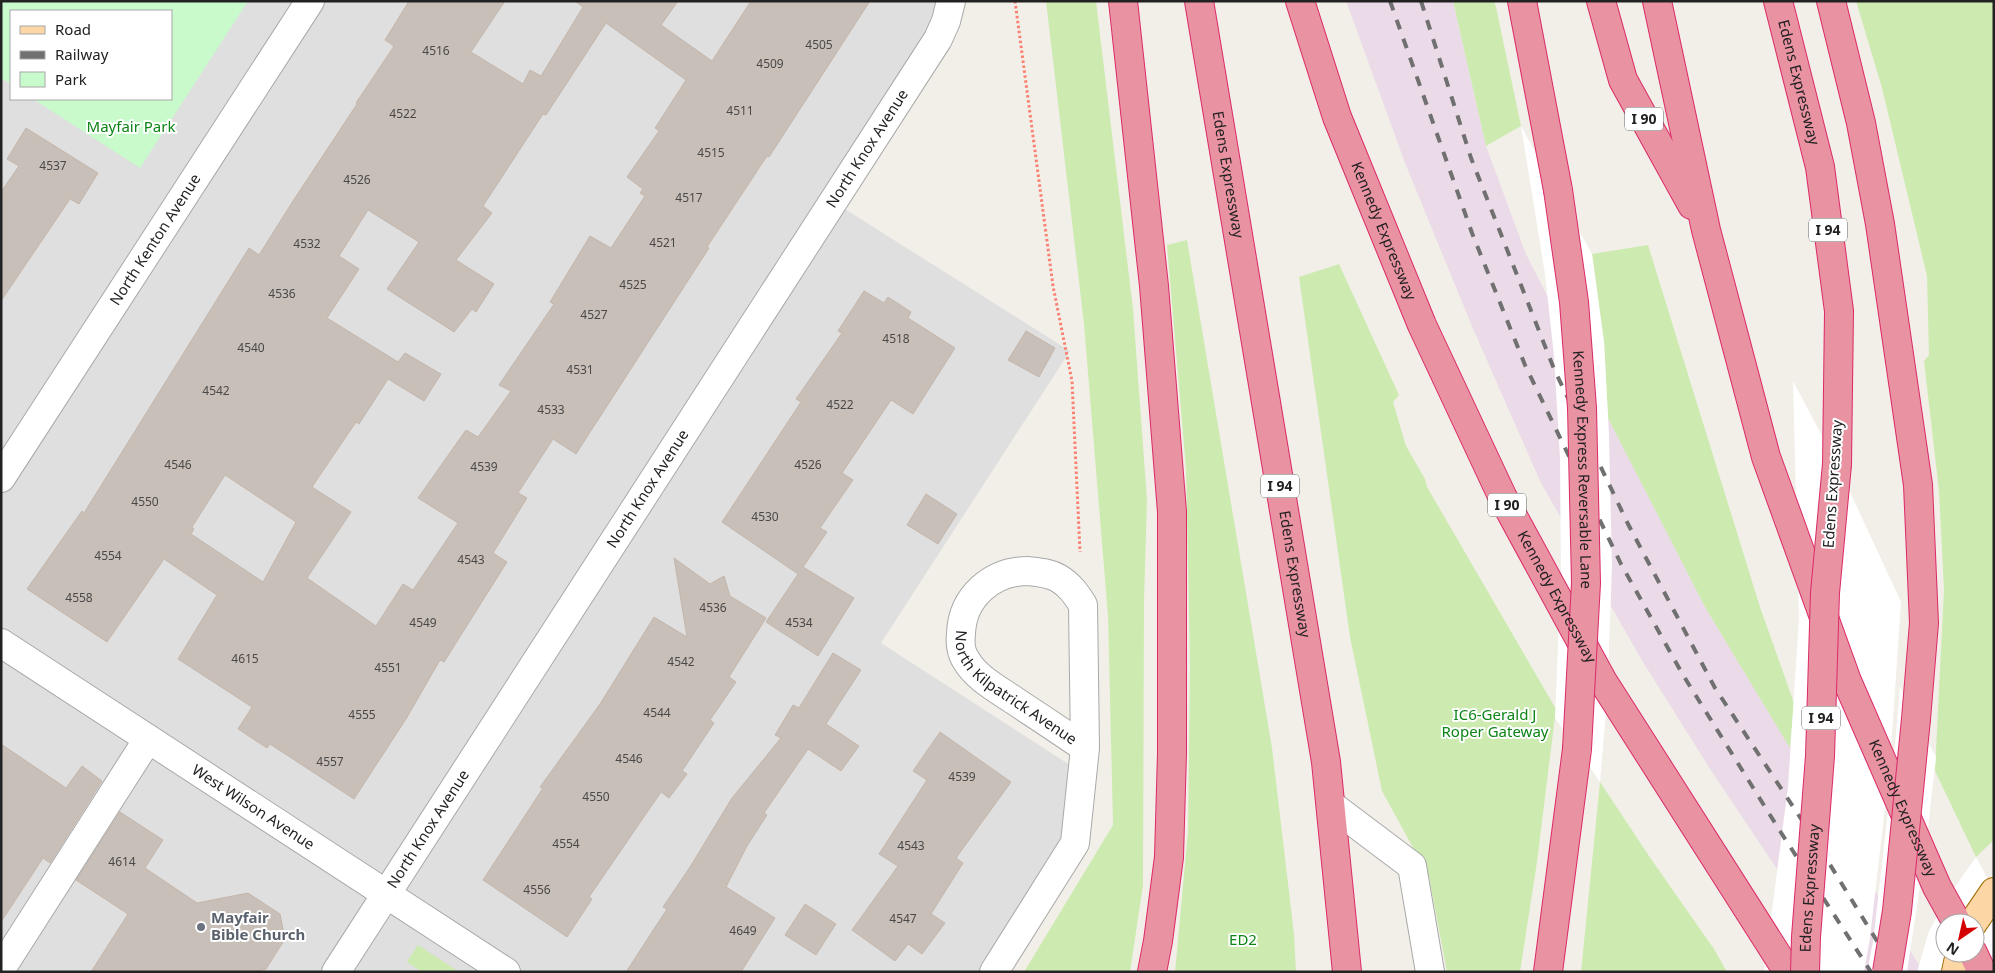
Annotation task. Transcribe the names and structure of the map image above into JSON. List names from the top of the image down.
{
  "streets": {
    "highway": [
      "Edens Expressway",
      "I 90",
      "I 94",
      "Kennedy Expressway",
      "Kennedy Express Reversable Lane"
    ],
    "street": [
      "North Knox Avenue",
      "North Kenton Avenue",
      "North Kilpatrick Avenue",
      "West Wilson Avenue"
    ]
  },
  "crossings": [
    ["I 90", "Kennedy Expressway"],
    ["North Knox Avenue", "West Wilson Avenue"]
  ],
  "parks": ["Mayfair Park", "IC6-Gerald J Roper Gateway", "ED2"],
  "places": ["Mayfair Bible Church"],
  "house_numbers": [
    "4505",
    "4516",
    "4509",
    "4511",
    "4522",
    "4515",
    "4537",
    "4526",
    "4517",
    "4521",
    "4532",
    "4525",
    "4536",
    "4527",
    "4518",
    "4540",
    "4531",
    "4542",
    "4522",
    "4533",
    "4546",
    "4526",
    "4539",
    "4550",
    "4530",
    "4554",
    "4543",
    "4558",
    "4536",
    "4549",
    "4534",
    "4615",
    "4542",
    "4551",
    "4544",
    "4555",
    "4546",
    "4557",
    "4539",
    "4550",
    "4554",
    "4543",
    "4614",
    "4556",
    "4547",
    "4649"
  ],
  "legend": ["Road", "Railway", "Park"],
  "north": "bottom left"
}
